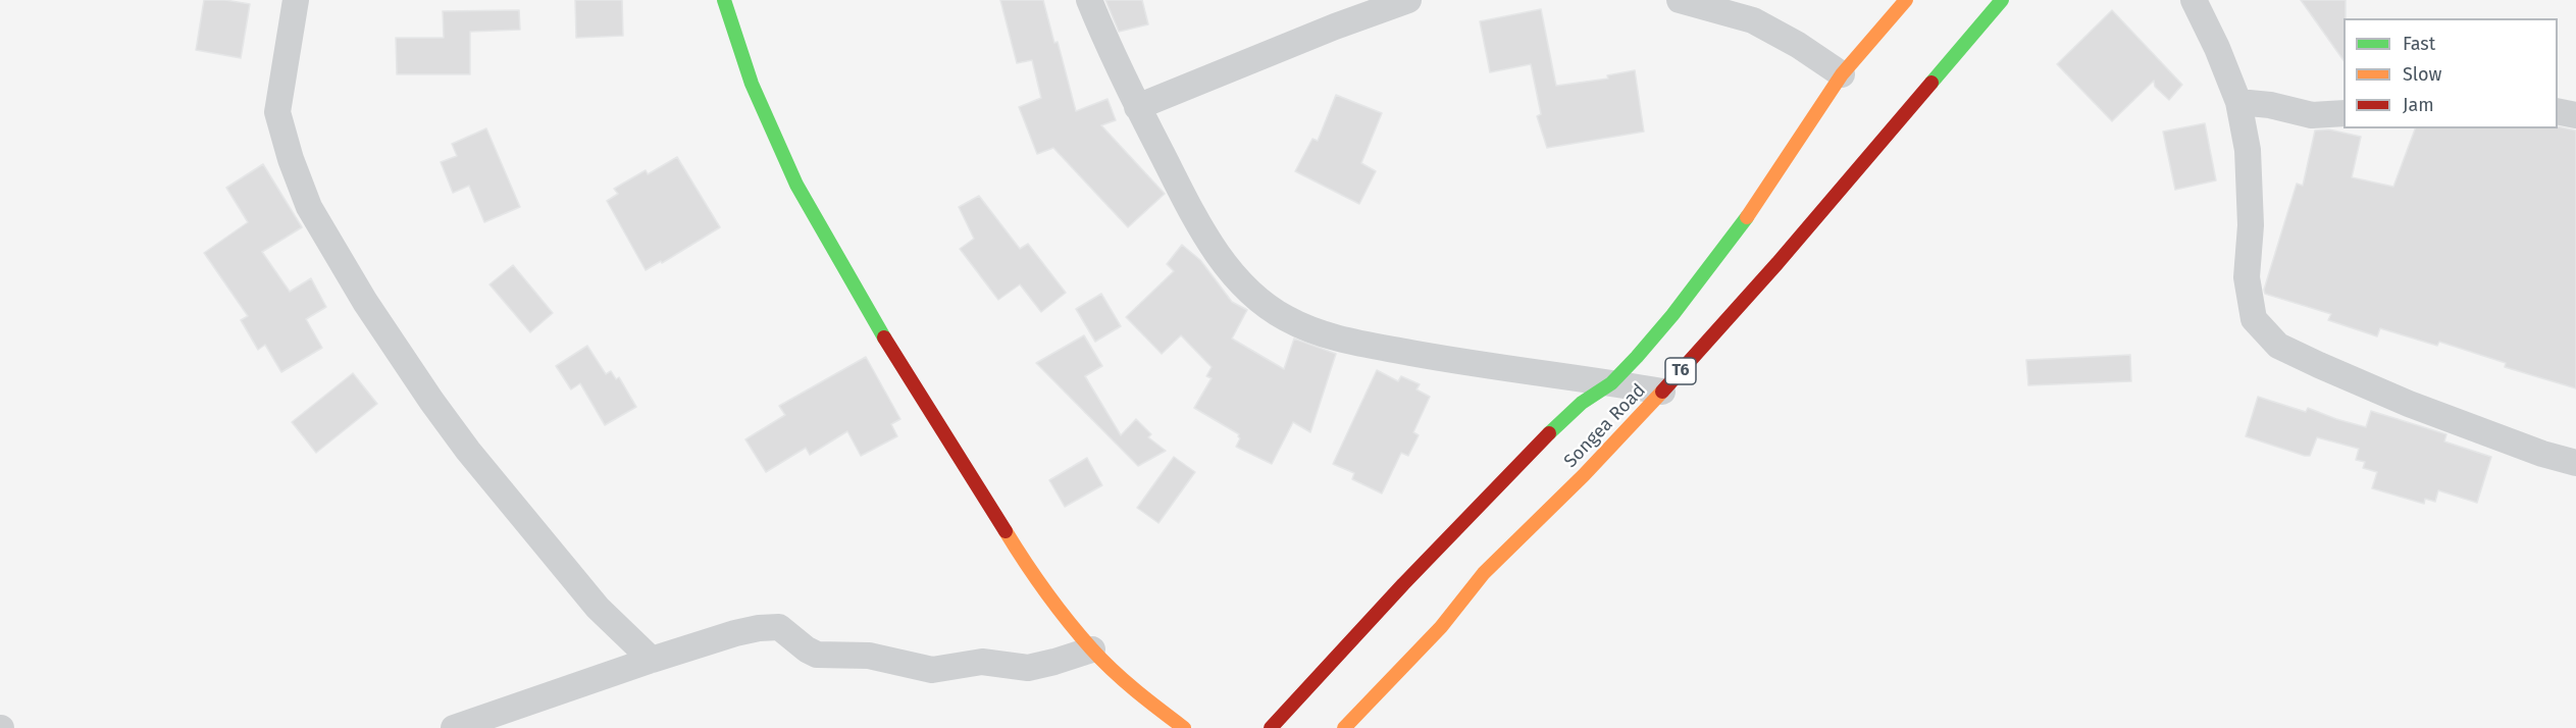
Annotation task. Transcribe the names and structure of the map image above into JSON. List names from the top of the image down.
{
  "streets": {
    "main road": ["T6", "Songea Road"]
  },
  "legend": ["Fast", "Slow", "Jam"]
}
